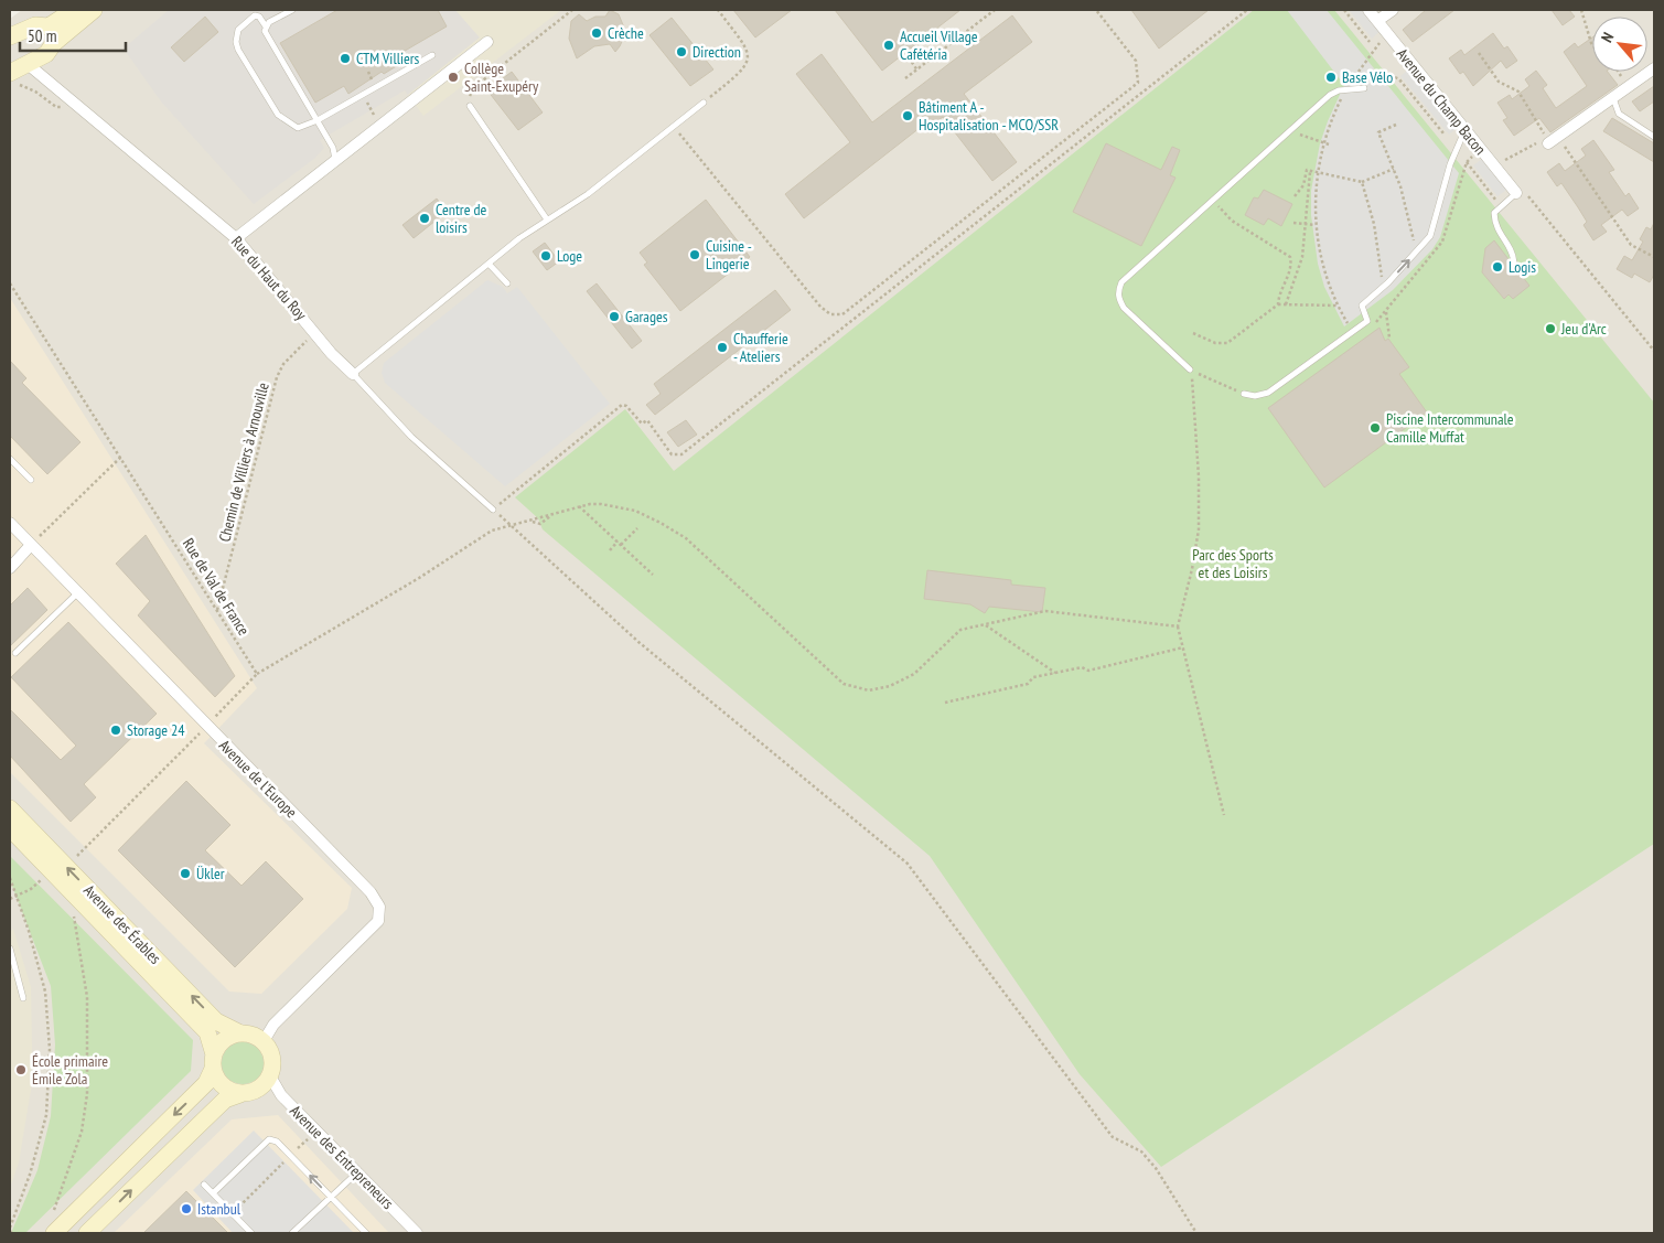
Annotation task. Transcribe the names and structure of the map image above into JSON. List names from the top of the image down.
{
  "streets": {
    "main road": ["Avenue des Érables"],
    "street": [
      "Avenue du Champ Bacon",
      "Rue du Haut du Roy",
      "Avenue de l'Europe",
      "Avenue des Entrepreneurs"
    ],
    "path": ["Chemin de Villiers à Arnouville", "Rue de Val de France"]
  },
  "crossings": [
    ["Rue du Haut du Roy", "Chemin de Villiers à Arnouville"],
    ["Chemin de Villiers à Arnouville", "Rue de Val de France"],
    ["Avenue de l'Europe", "Avenue des Érables"],
    ["Avenue de l'Europe", "Avenue des Entrepreneurs"],
    ["Avenue des Érables", "Avenue des Entrepreneurs"]
  ],
  "parks": ["Parc des Sports et des Loisirs"],
  "places": [
    "Crèche",
    "Accueil Village Cafétéria",
    "Direction",
    "CTM Villiers",
    "Collège Saint-Exupéry",
    "Base Vélo",
    "Bâtiment A - Hospitalisation - MCO/SSR",
    "Centre de loisirs",
    "Cuisine - Lingerie",
    "Loge",
    "Logis",
    "Garages",
    "Jeu d'Arc",
    "Chaufferie - Ateliers",
    "Piscine Intercommunale Camille Muffat",
    "Storage 24",
    "Ükler",
    "École primaire Émile Zola",
    "Istanbul"
  ],
  "scale_bar": "50 m",
  "north": "top left"
}
